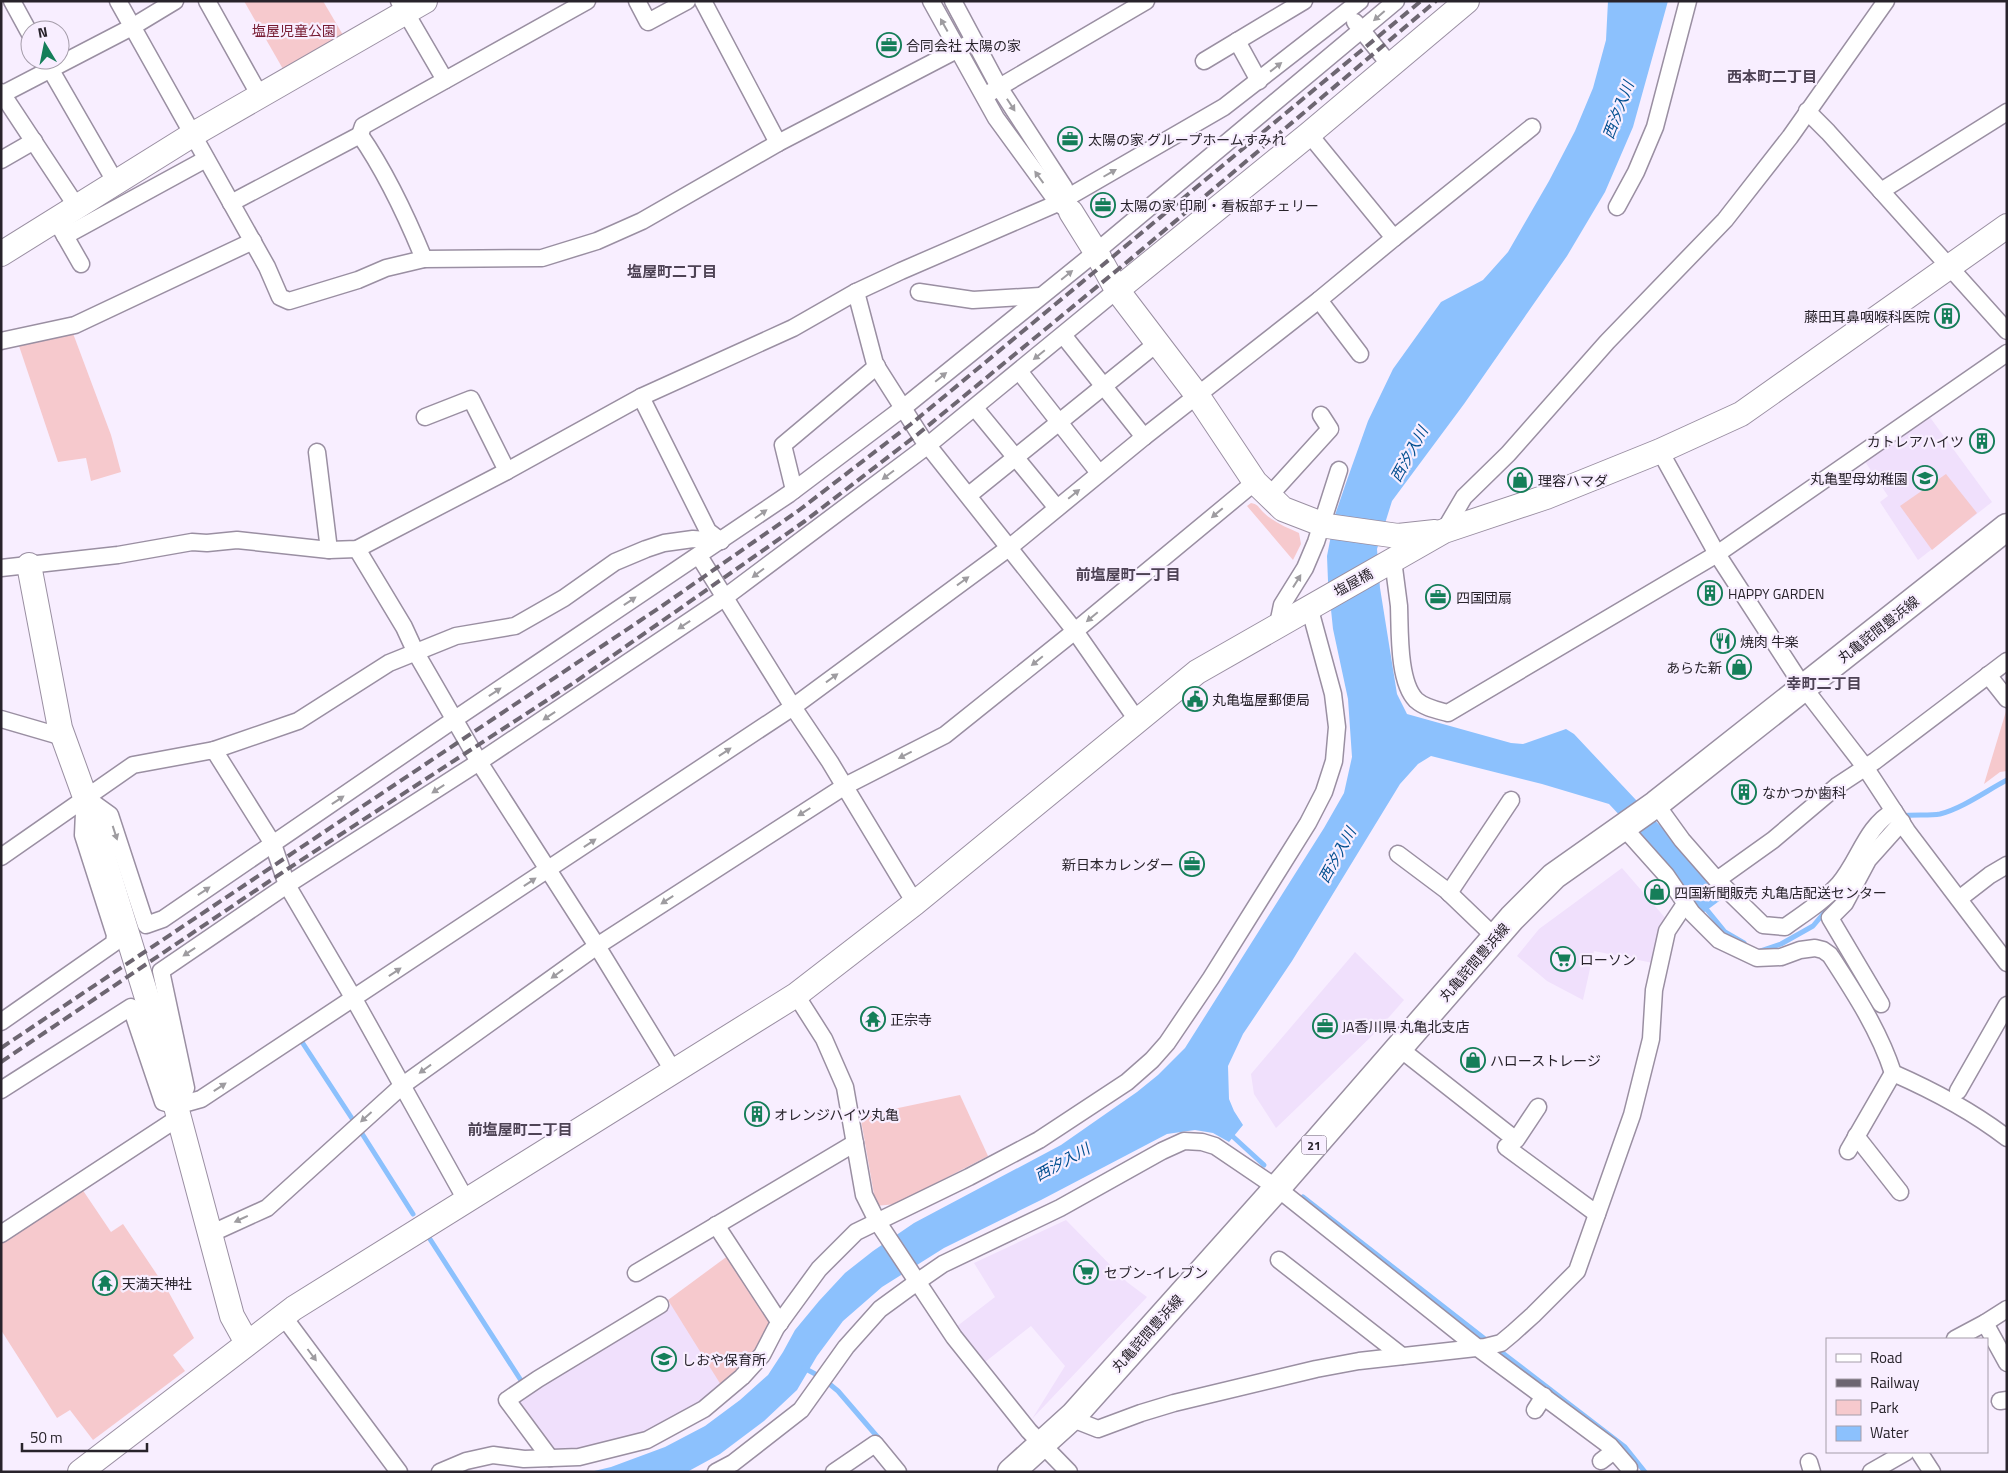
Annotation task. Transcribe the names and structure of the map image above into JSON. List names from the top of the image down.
{
  "streets": {
    "main road": ["丸亀詫間豊浜線", "21"],
    "street": ["塩屋橋"]
  },
  "districts": [
    "西本町二丁目",
    "塩屋町二丁目",
    "前塩屋町一丁目",
    "幸町二丁目",
    "前塩屋町二丁目"
  ],
  "water": ["西汐入川"],
  "parks": ["塩屋児童公園"],
  "places": {
    "office": [
      "合同会社 太陽の家",
      "太陽の家 グループホームすみれ",
      "太陽の家 印刷・看板部チェリー",
      "四国団扇",
      "新日本カレンダー",
      "JA香川県 丸亀北支店"
    ],
    "building": [
      "藤田耳鼻咽喉科医院",
      "カトレアハイツ",
      "HAPPY GARDEN",
      "なかつか歯科",
      "オレンジハイツ丸亀"
    ],
    "school or university": ["丸亀聖母幼稚園", "しおや保育所"],
    "shop": [
      "理容ハマダ",
      "あらた新",
      "四国新聞販売 丸亀店配送センター",
      "ハローストレージ"
    ],
    "restaurant": ["焼肉 牛楽"],
    "public building": ["丸亀塩屋郵便局"],
    "supermarket": ["ローソン", "セブン-イレブン"],
    "temple": ["正宗寺", "天満天神社"]
  },
  "legend": [
    "Road",
    "Railway",
    "Park",
    "Water"
  ],
  "scale_bar": "50 m",
  "north": "top"
}
